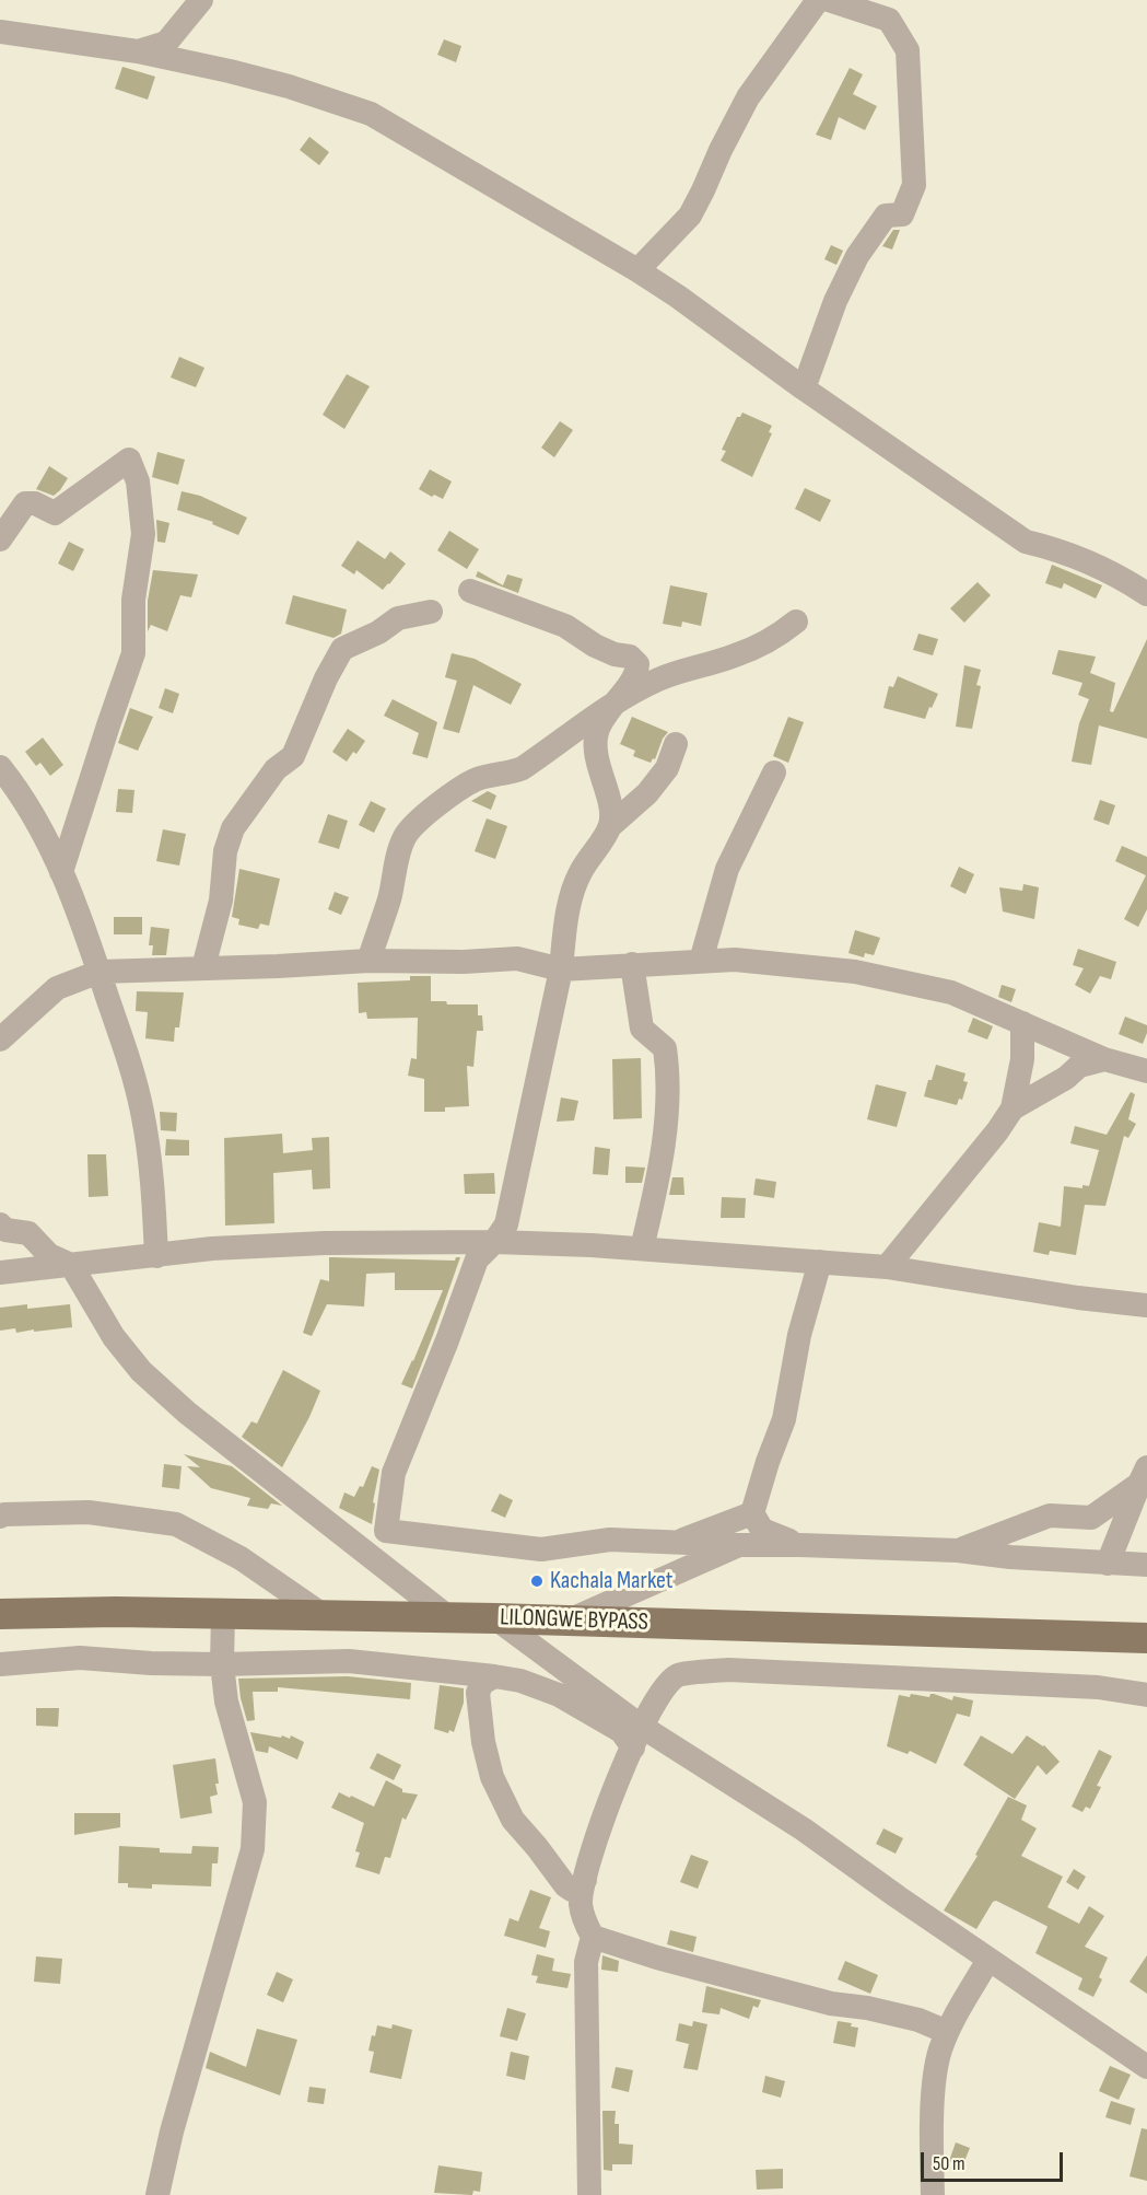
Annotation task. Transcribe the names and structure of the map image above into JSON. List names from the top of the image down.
{
  "streets": {
    "main road": ["LILONGWE BYPASS"]
  },
  "places": ["Kachala Market"],
  "scale_bar": "50 m"
}
